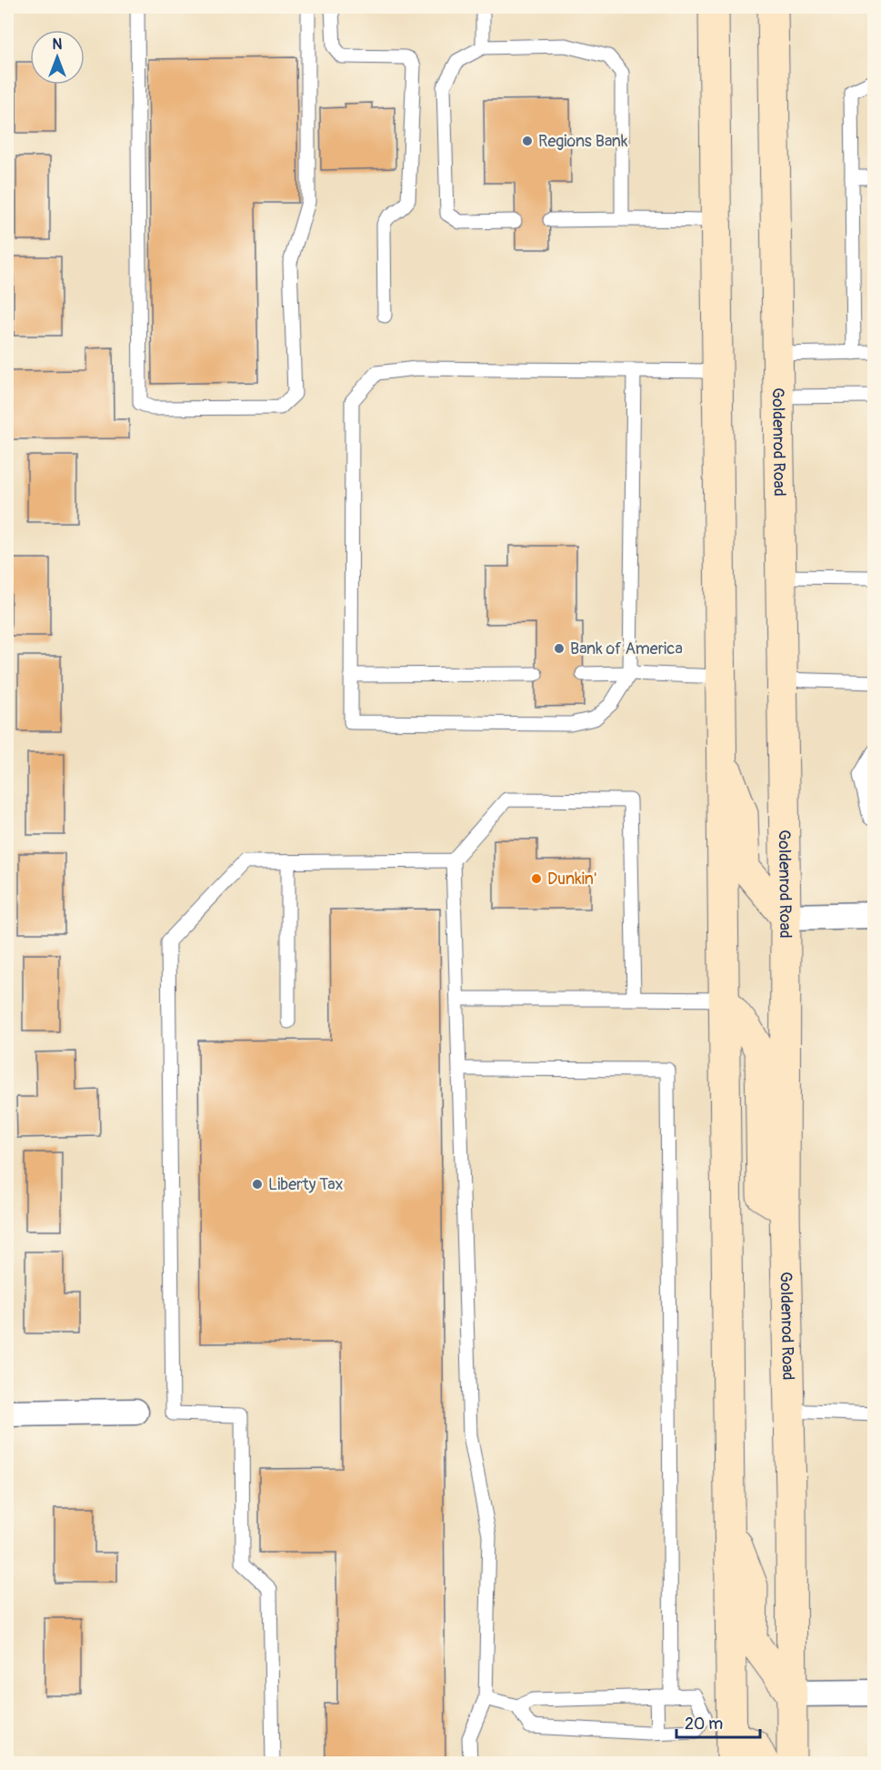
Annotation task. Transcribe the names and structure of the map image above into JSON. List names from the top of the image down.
{
  "streets": {
    "main road": ["Goldenrod Road"]
  },
  "places": [
    "Regions Bank",
    "Bank of America",
    "Dunkin'",
    "Liberty Tax"
  ],
  "scale_bar": "20 m",
  "north": "top"
}
